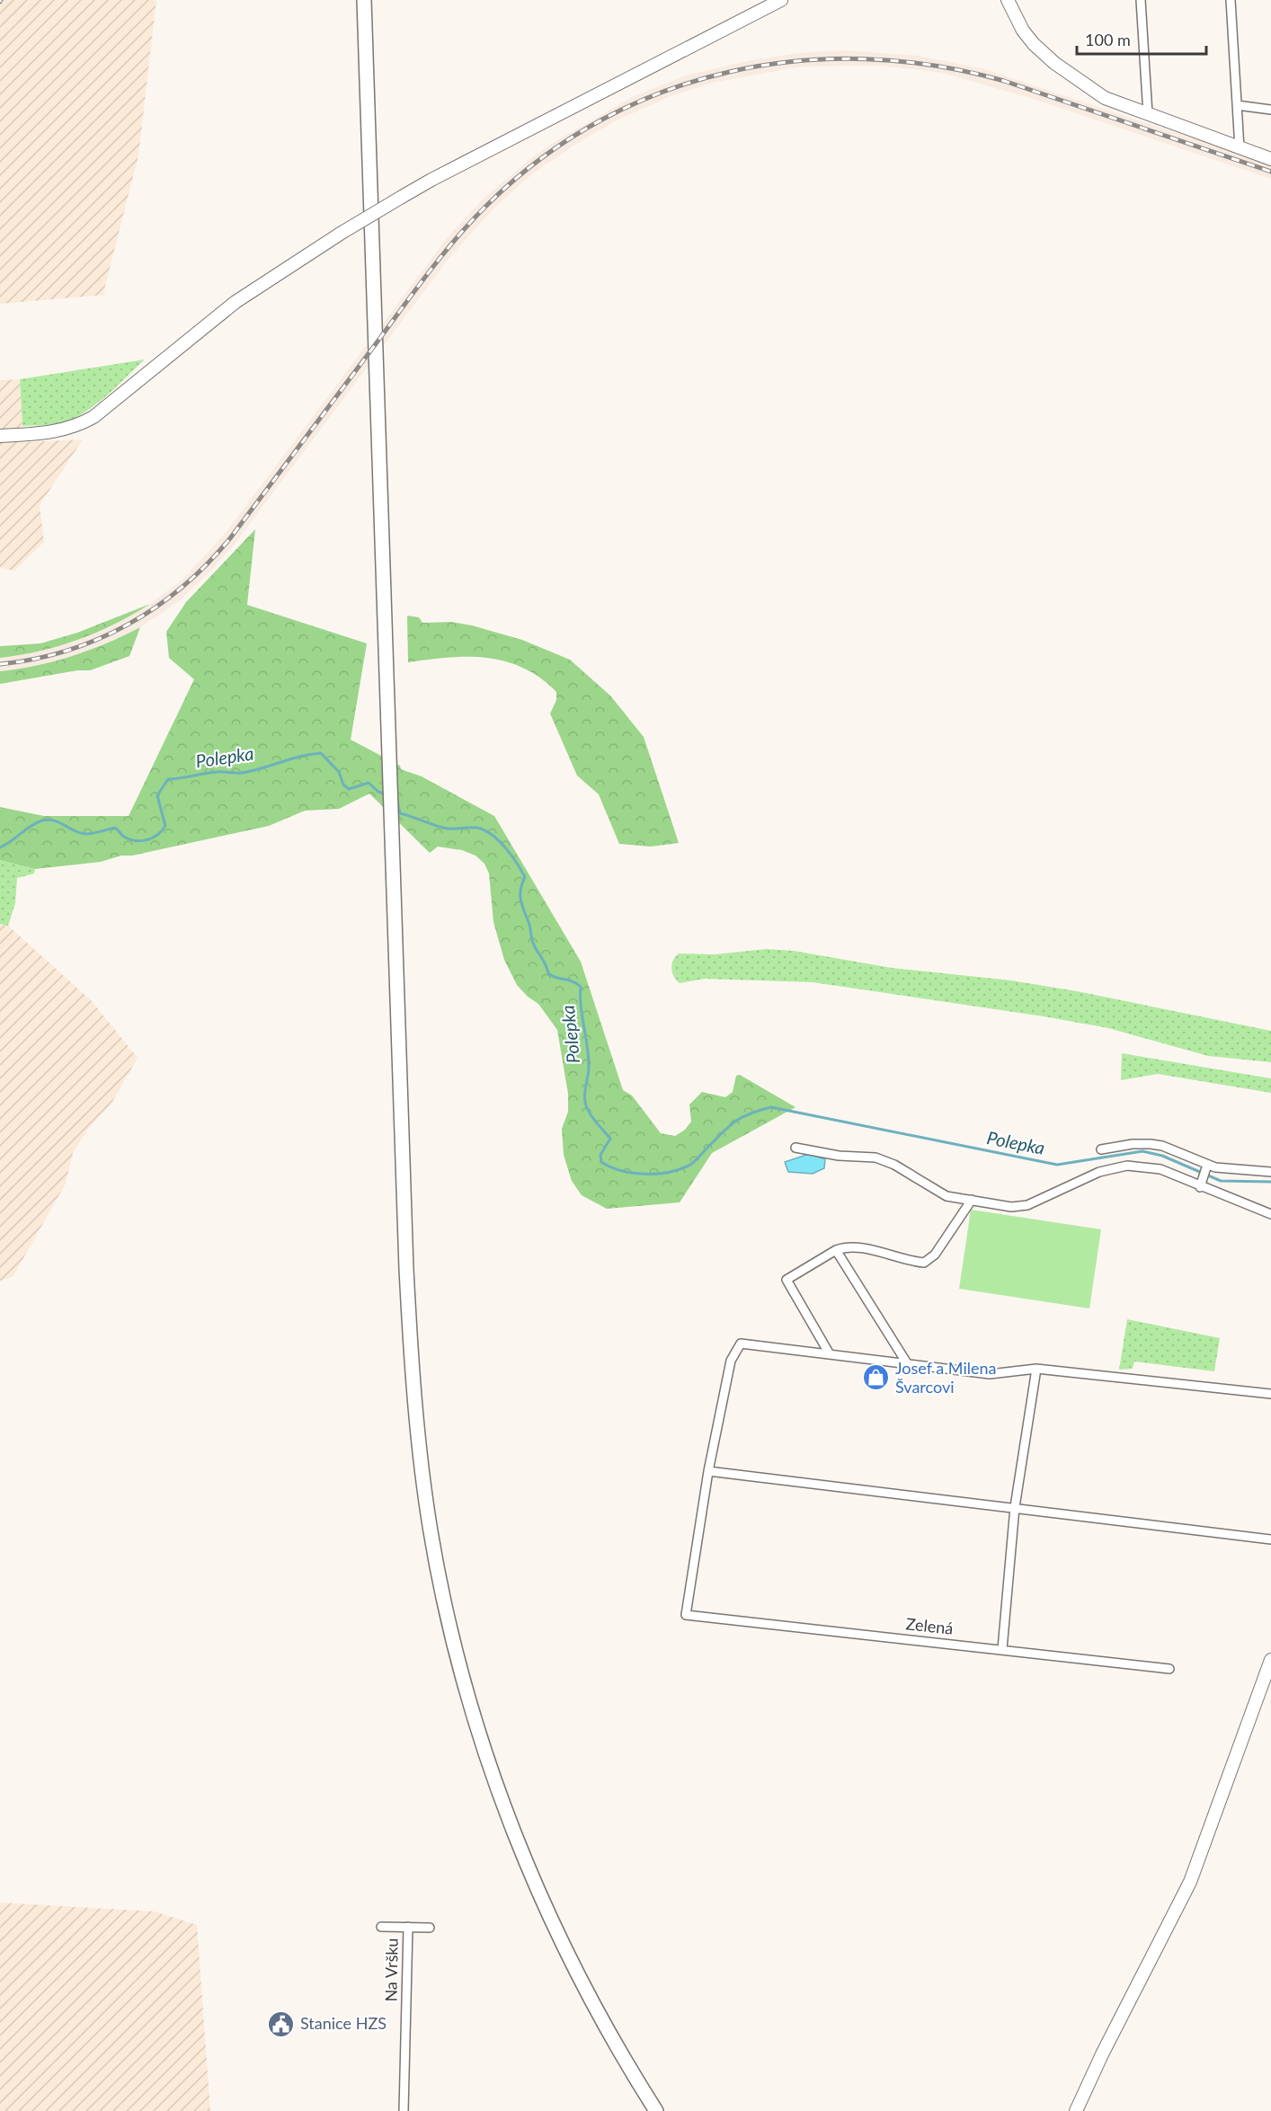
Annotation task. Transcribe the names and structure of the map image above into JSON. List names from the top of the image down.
{
  "streets": {
    "street": ["Zelená", "Na Vršku"]
  },
  "water": ["Polepka"],
  "places": {
    "shop": ["Josef a Milena Švarcovi"],
    "public building": ["Stanice HZS"]
  },
  "scale_bar": "100 m"
}
